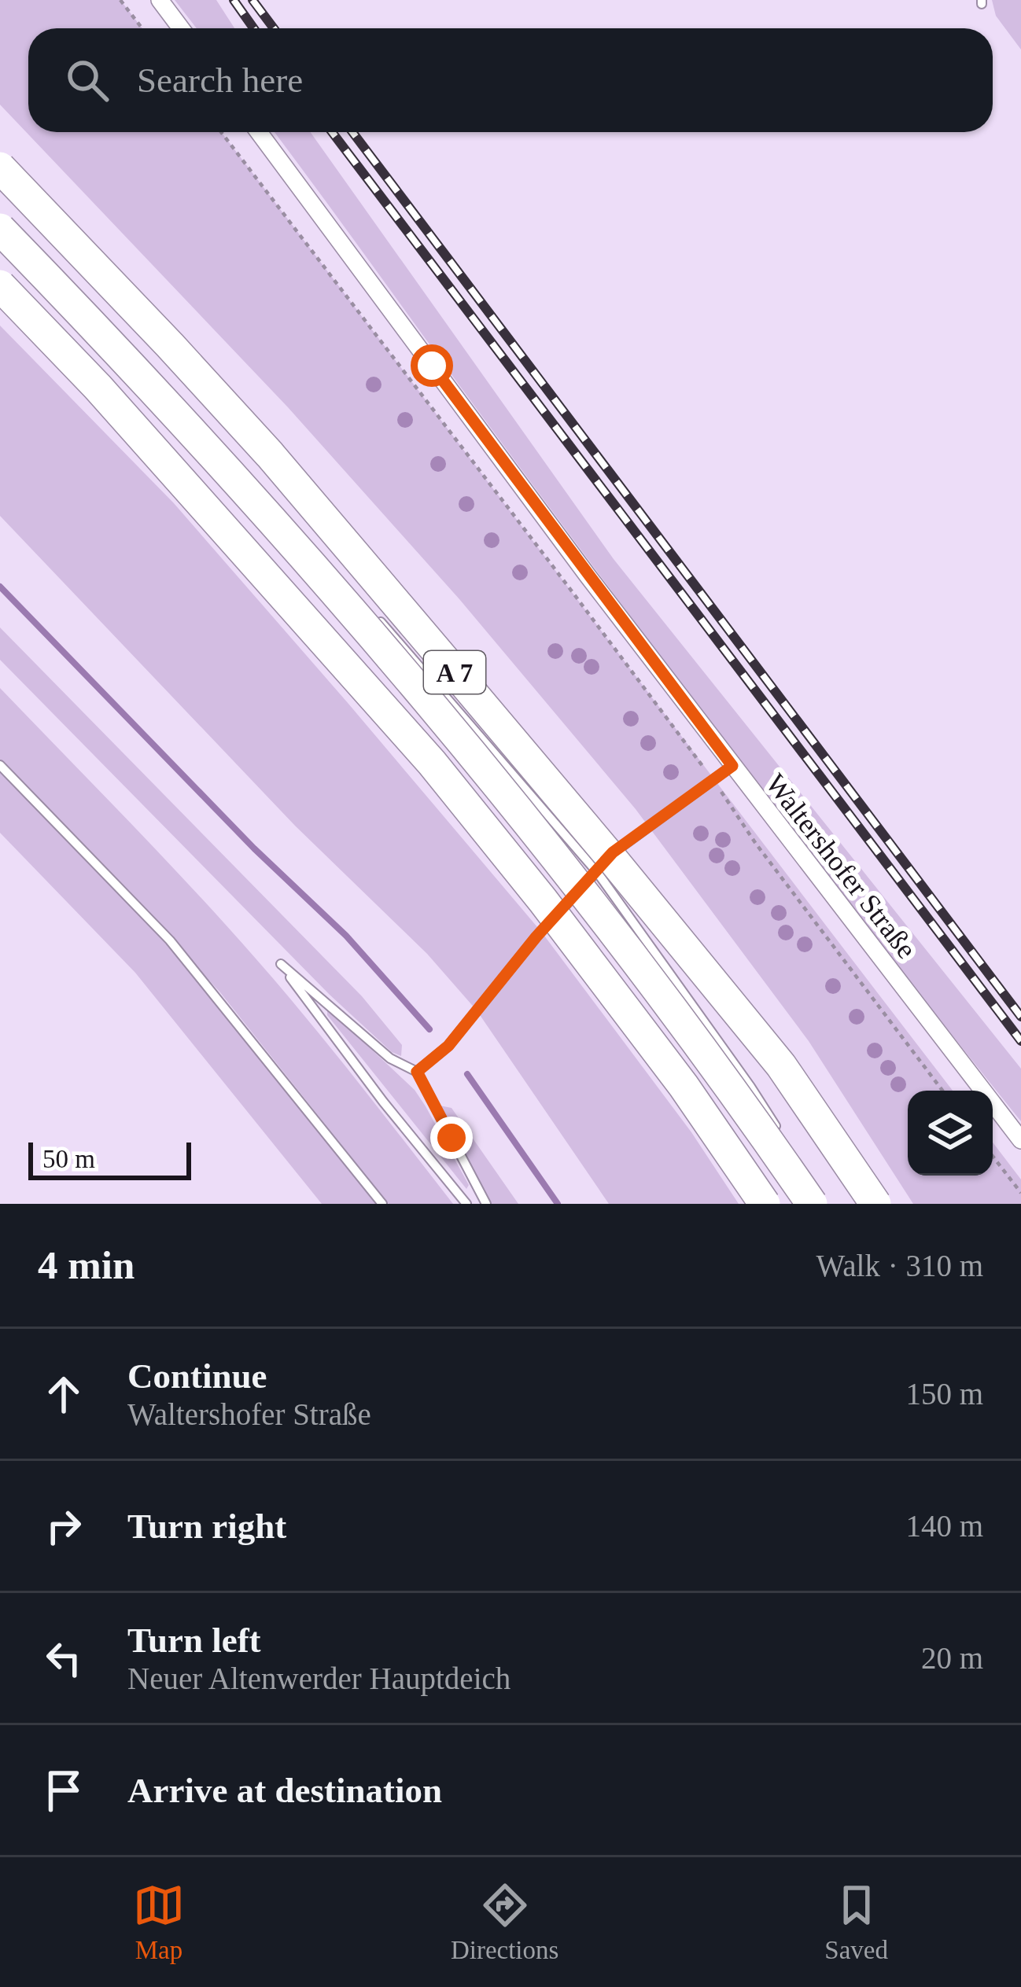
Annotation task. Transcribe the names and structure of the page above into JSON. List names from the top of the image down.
{
  "streets": {
    "highway": ["A 7"],
    "street": ["Waltershofer Straße"]
  },
  "scale_bar": "50 m",
  "page": {
    "search": "Search here",
    "scale": "50 m",
    "heading": ["4 min", "Walk · 310 m"],
    "list": [
      ["Continue", "Waltershofer Straße", "150 m"],
      ["Turn right", "140 m"],
      ["Turn left", "Neuer Altenwerder Hauptdeich", "20 m"],
      "Arrive at destination"
    ],
    "nav": ["Map", "Directions", "Saved"]
  }
}
